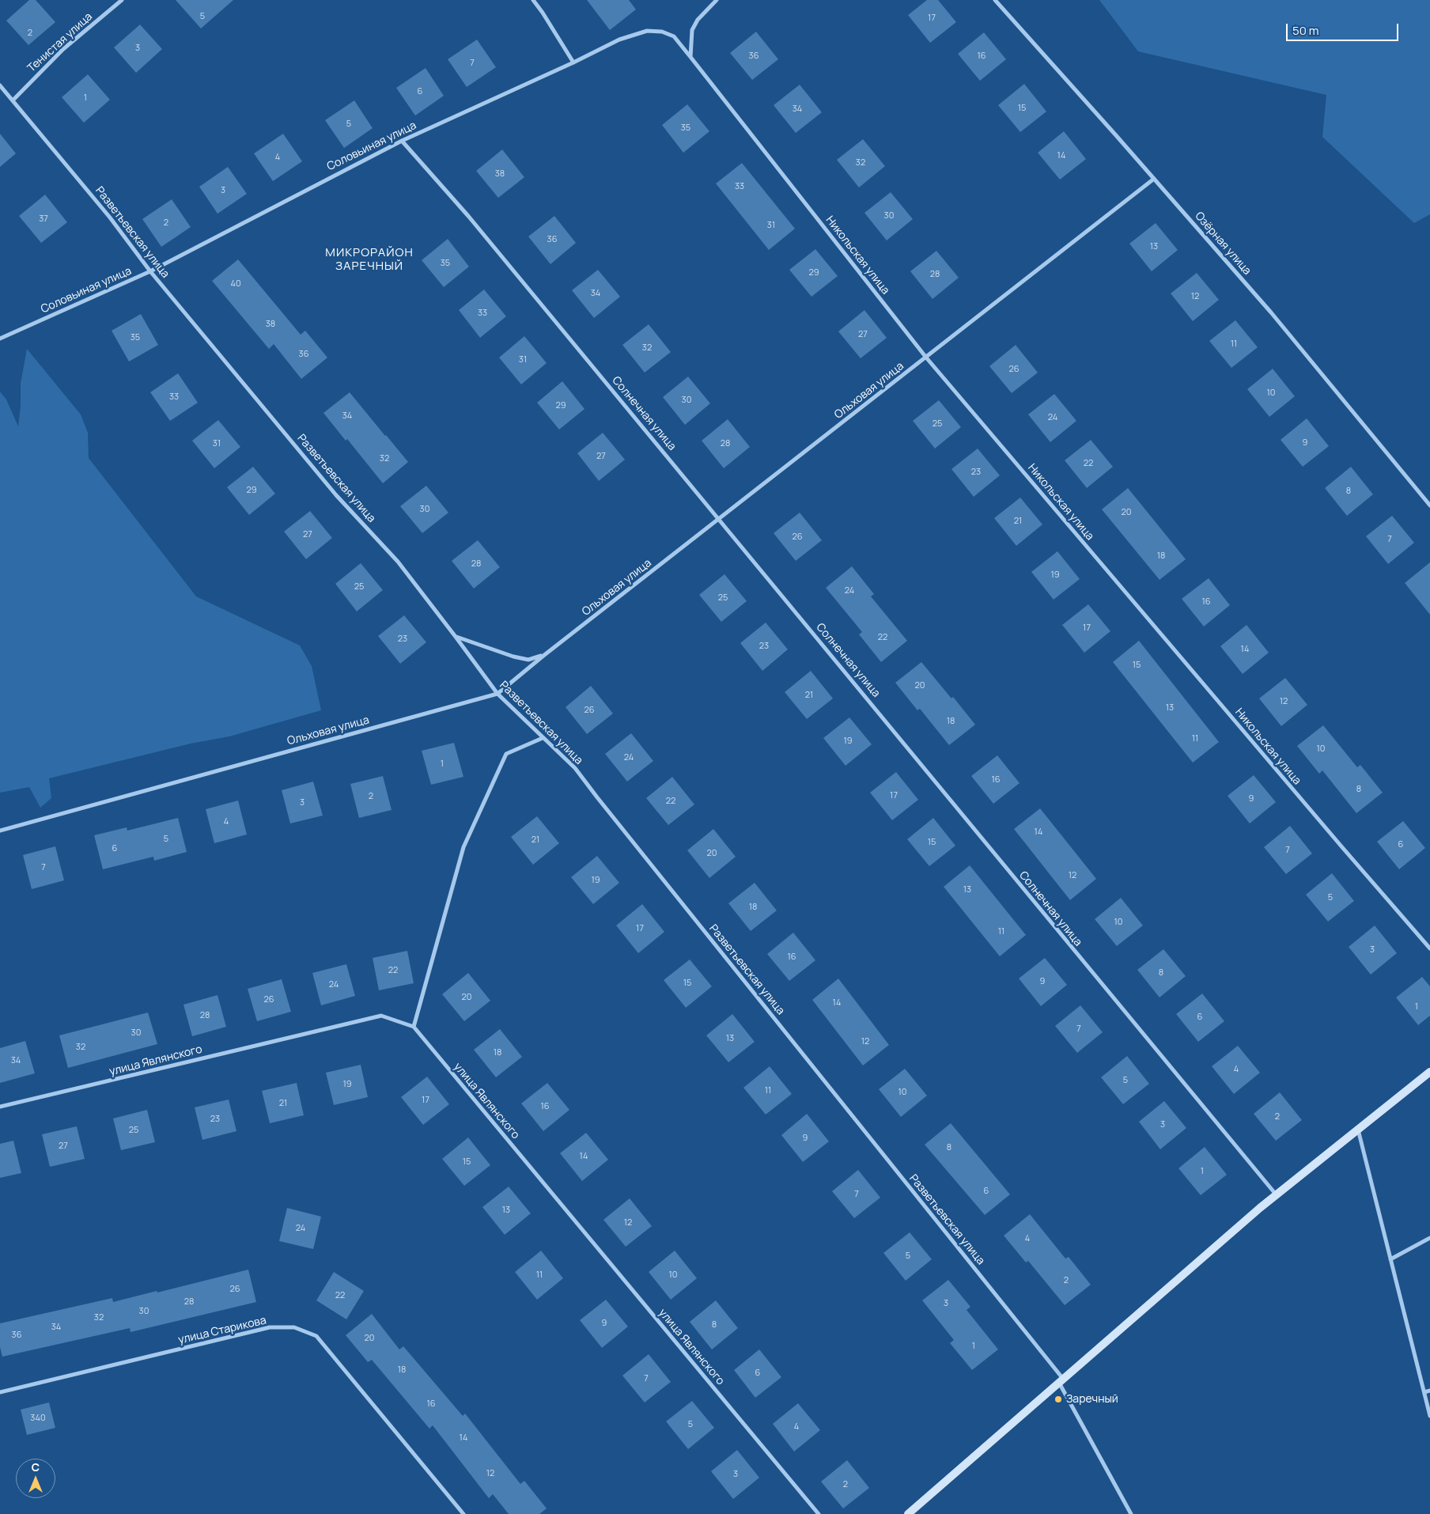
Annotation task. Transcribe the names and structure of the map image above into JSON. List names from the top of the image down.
{
  "streets": {
    "street": [
      "Тенистая улица",
      "Соловьиная улица",
      "Разветьевская улица",
      "Озёрная улица",
      "Никольская улица",
      "Ольховая улица",
      "Солнечная улица",
      "улица Являнского",
      "улица Старикова"
    ]
  },
  "crossings": [
    ["Тенистая улица", "Разветьевская улица"],
    ["Соловьиная улица", "Разветьевская улица"],
    ["Соловьиная улица", "Никольская улица"],
    ["Соловьиная улица", "Солнечная улица"],
    ["Разветьевская улица", "Ольховая улица"],
    ["Озёрная улица", "Ольховая улица"],
    ["Никольская улица", "Ольховая улица"],
    ["Ольховая улица", "Солнечная улица"]
  ],
  "districts": ["МИКРОРАЙОН ЗАРЕЧНЫЙ"],
  "places": ["Заречный"],
  "house_numbers": [
    "5",
    "17",
    "2",
    "3",
    "36",
    "16",
    "7",
    "6",
    "1",
    "15",
    "34",
    "5",
    "35",
    "14",
    "4",
    "32",
    "38",
    "33",
    "3",
    "30",
    "37",
    "2",
    "31",
    "36",
    "13",
    "35",
    "29",
    "28",
    "40",
    "34",
    "12",
    "33",
    "38",
    "27",
    "35",
    "11",
    "32",
    "36",
    "31",
    "26",
    "10",
    "33",
    "30",
    "29",
    "34",
    "24",
    "25",
    "9",
    "31",
    "28",
    "27",
    "32",
    "22",
    "23",
    "29",
    "8",
    "30",
    "20",
    "21",
    "27",
    "26",
    "7",
    "18",
    "28",
    "19",
    "25",
    "24",
    "25",
    "16",
    "17",
    "22",
    "23",
    "23",
    "14",
    "15",
    "20",
    "21",
    "12",
    "13",
    "26",
    "18",
    "11",
    "19",
    "10",
    "24",
    "1",
    "16",
    "8",
    "17",
    "2",
    "9",
    "22",
    "3",
    "4",
    "14",
    "5",
    "21",
    "15",
    "6",
    "6",
    "7",
    "20",
    "7",
    "12",
    "19",
    "13",
    "5",
    "18",
    "10",
    "17",
    "11",
    "3",
    "16",
    "22",
    "8",
    "9",
    "15",
    "24",
    "20",
    "26",
    "14",
    "1",
    "28",
    "6",
    "7",
    "30",
    "13",
    "12",
    "32",
    "18",
    "34",
    "4",
    "5",
    "19",
    "11",
    "10",
    "17",
    "21",
    "16",
    "2",
    "23",
    "3",
    "25",
    "9",
    "27",
    "8",
    "14",
    "15",
    "1",
    "6",
    "7",
    "13",
    "12",
    "24",
    "4",
    "5",
    "11",
    "10",
    "2",
    "26",
    "22",
    "28",
    "3",
    "30",
    "32",
    "9",
    "8",
    "34",
    "36",
    "20",
    "1",
    "18",
    "6",
    "7",
    "16",
    "340",
    "5",
    "4",
    "14",
    "12",
    "3",
    "2"
  ],
  "scale_bar": "50 m",
  "north": "top"
}
